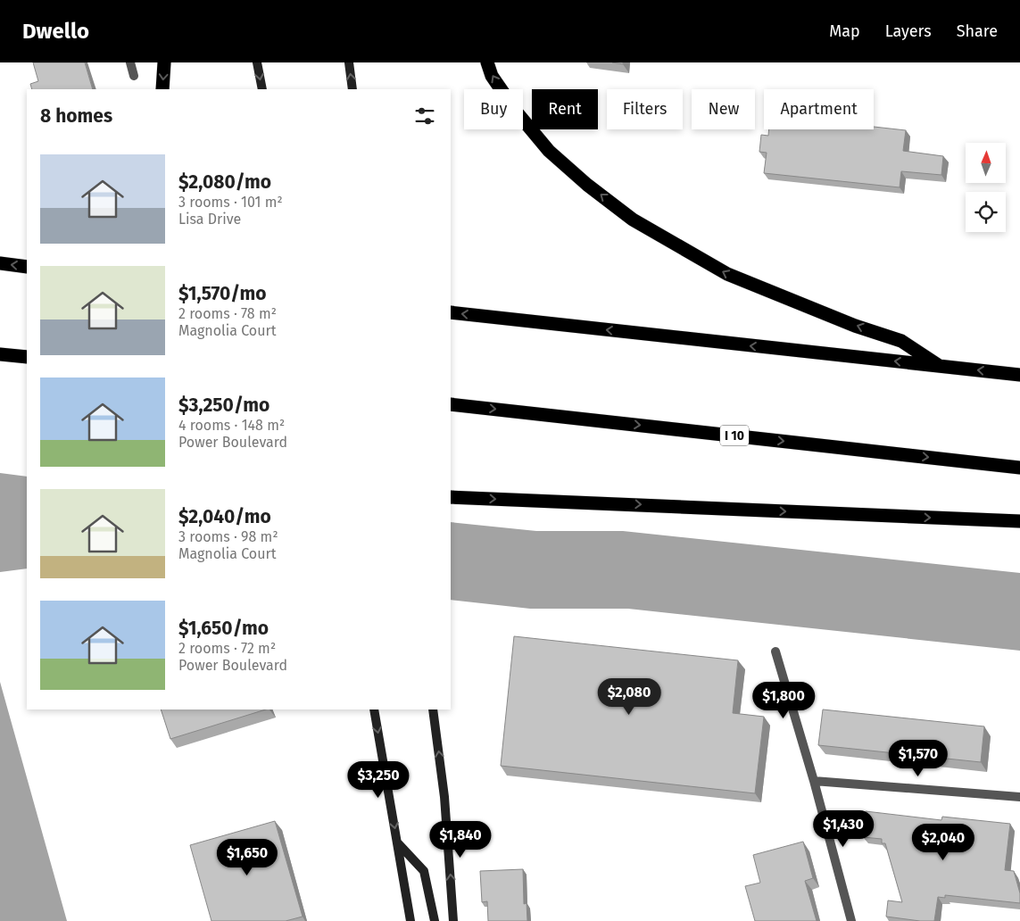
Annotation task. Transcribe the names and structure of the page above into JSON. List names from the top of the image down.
{
  "streets": {
    "highway": ["I 10"]
  },
  "north": "top",
  "page": {
    "header": "Dwello",
    "nav": ["Map", "Layers", "Share"],
    "chip": [
      "Buy",
      "Rent",
      "Filters",
      "New",
      "Apartment"
    ],
    "heading": "8 homes",
    "list": [
      {
        "name": "$2,080/mo",
        "note": "3 rooms · 101 m² · Lisa Drive"
      },
      {
        "name": "$1,570/mo",
        "note": "2 rooms · 78 m² · Magnolia Court"
      },
      {
        "name": "$3,250/mo",
        "note": "4 rooms · 148 m² · Power Boulevard"
      },
      {
        "name": "$2,040/mo",
        "note": "3 rooms · 98 m² · Magnolia Court"
      },
      {
        "name": "$1,650/mo",
        "note": "2 rooms · 72 m² · Power Boulevard"
      }
    ],
    "price": [
      "$2,080",
      "$1,800",
      "$1,570",
      "$3,250",
      "$1,430",
      "$1,840",
      "$2,040",
      "$1,650"
    ]
  }
}
